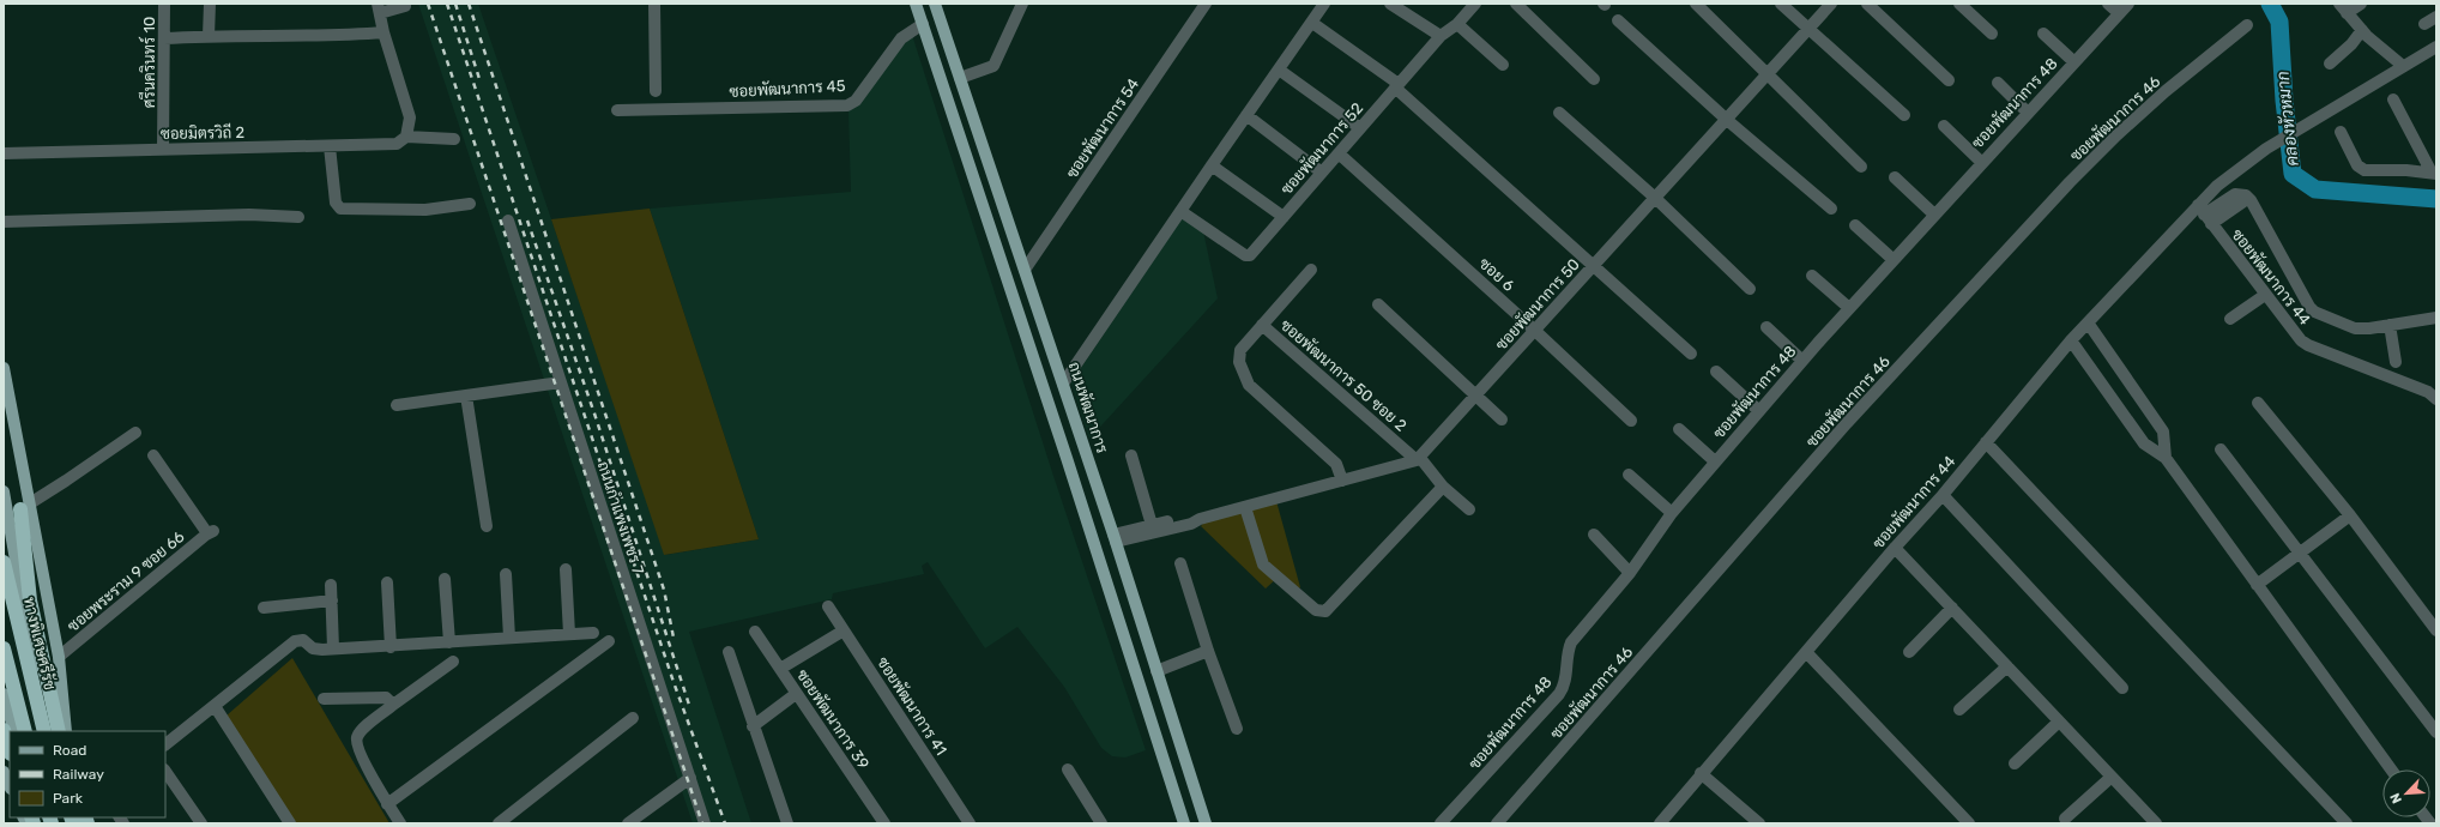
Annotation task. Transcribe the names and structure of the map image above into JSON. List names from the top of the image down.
{
  "streets": {
    "highway": ["ทางพิเศษศรีรัช"],
    "main road": ["ถนนพัฒนาการ"],
    "street": [
      "ศรีนครินทร์ 10",
      "ซอยพัฒนาการ 45",
      "ซอยพัฒนาการ 48",
      "ซอยพัฒนาการ 46",
      "ซอยพัฒนาการ 54",
      "ซอยมิตรวิถี 2",
      "ซอยพัฒนาการ 52",
      "ซอย 6",
      "ซอยพัฒนาการ 44",
      "ซอยพัฒนาการ 50",
      "ซอยพัฒนาการ 50 ซอย 2",
      "ถนนกำแพงเพชร 7",
      "ซอยพระราม 9 ซอย 66",
      "ซอยพัฒนาการ 41",
      "ซอยพัฒนาการ 39"
    ]
  },
  "crossings": [
    ["ศรีนครินทร์ 10", "ซอยมิตรวิถี 2"],
    ["ซอยพัฒนาการ 54", "ถนนพัฒนาการ"],
    ["ซอยพัฒนาการ 52", "ซอย 6"],
    ["ซอย 6", "ซอยพัฒนาการ 50"],
    ["ซอยพัฒนาการ 50", "ซอยพัฒนาการ 50 ซอย 2"]
  ],
  "water": ["คลองหัวหมาก"],
  "legend": ["Road", "Railway", "Park"],
  "north": "bottom left"
}
